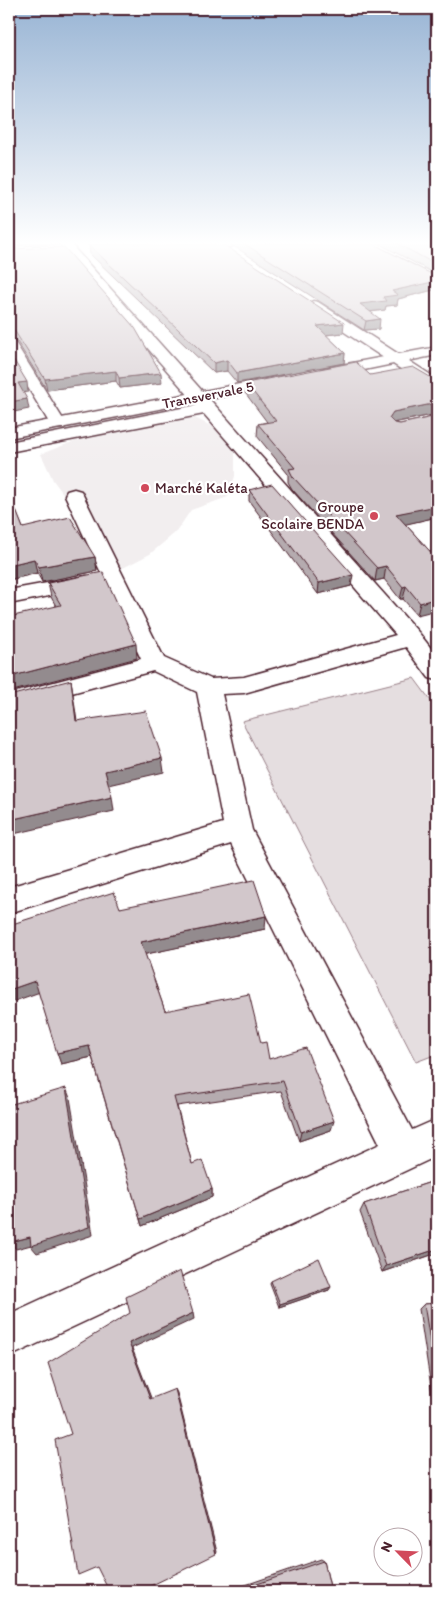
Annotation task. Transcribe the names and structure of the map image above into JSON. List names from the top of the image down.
{
  "streets": {
    "street": ["Transvervale 5"]
  },
  "places": ["Marché Kaléta", "Groupe Scolaire BENDA"],
  "north": "top left"
}
